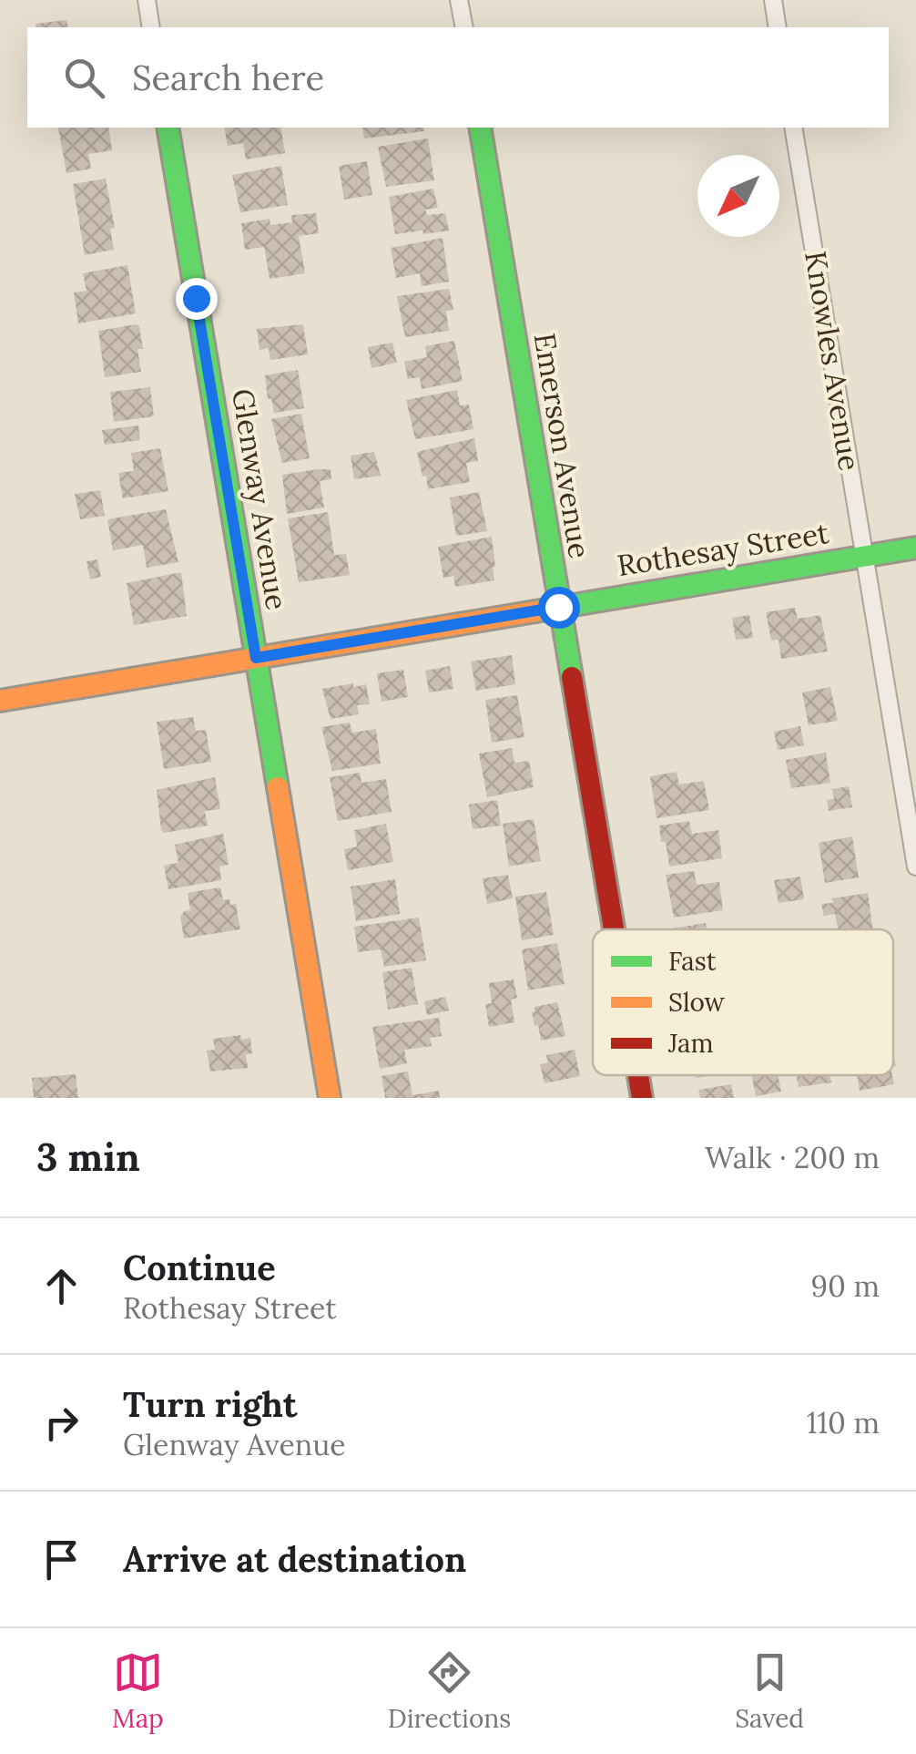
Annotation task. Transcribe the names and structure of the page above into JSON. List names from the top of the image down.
{
  "streets": {
    "street": [
      "Knowles Avenue",
      "Emerson Avenue",
      "Glenway Avenue",
      "Rothesay Street"
    ]
  },
  "crossings": [
    ["Knowles Avenue", "Rothesay Street"],
    ["Emerson Avenue", "Rothesay Street"],
    ["Glenway Avenue", "Rothesay Street"]
  ],
  "legend": ["Fast", "Slow", "Jam"],
  "north": "bottom left",
  "page": {
    "search": "Search here",
    "heading": ["3 min", "Walk · 200 m"],
    "list": [
      ["Continue", "Rothesay Street", "90 m"],
      ["Turn right", "Glenway Avenue", "110 m"],
      "Arrive at destination"
    ],
    "nav": ["Map", "Directions", "Saved"]
  }
}
